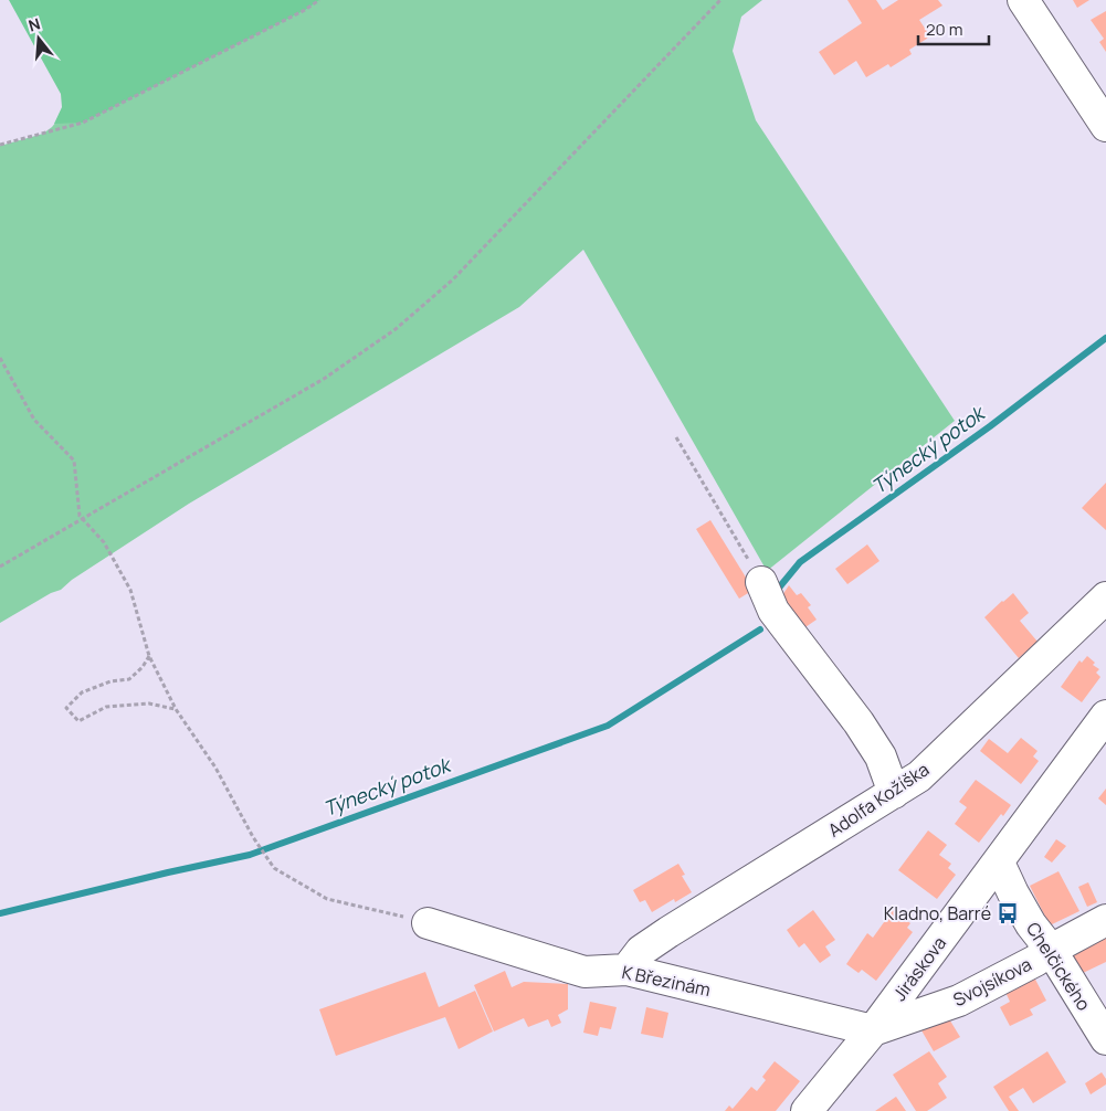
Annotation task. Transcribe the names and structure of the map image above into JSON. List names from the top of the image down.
{
  "streets": {
    "street": [
      "Adolfa Kožíška",
      "Chelčického",
      "Jiráskova",
      "K Březinám",
      "Svojsíkova"
    ]
  },
  "crossings": [
    ["Adolfa Kožíška", "K Březinám"],
    ["Chelčického", "Jiráskova"],
    ["Chelčického", "Svojsíkova"],
    ["Jiráskova", "K Březinám"],
    ["Jiráskova", "Svojsíkova"],
    ["K Březinám", "Svojsíkova"]
  ],
  "water": ["Týnecký potok"],
  "places": {
    "bus stop": ["Kladno, Barré"]
  },
  "scale_bar": "20 m",
  "north": "top"
}
